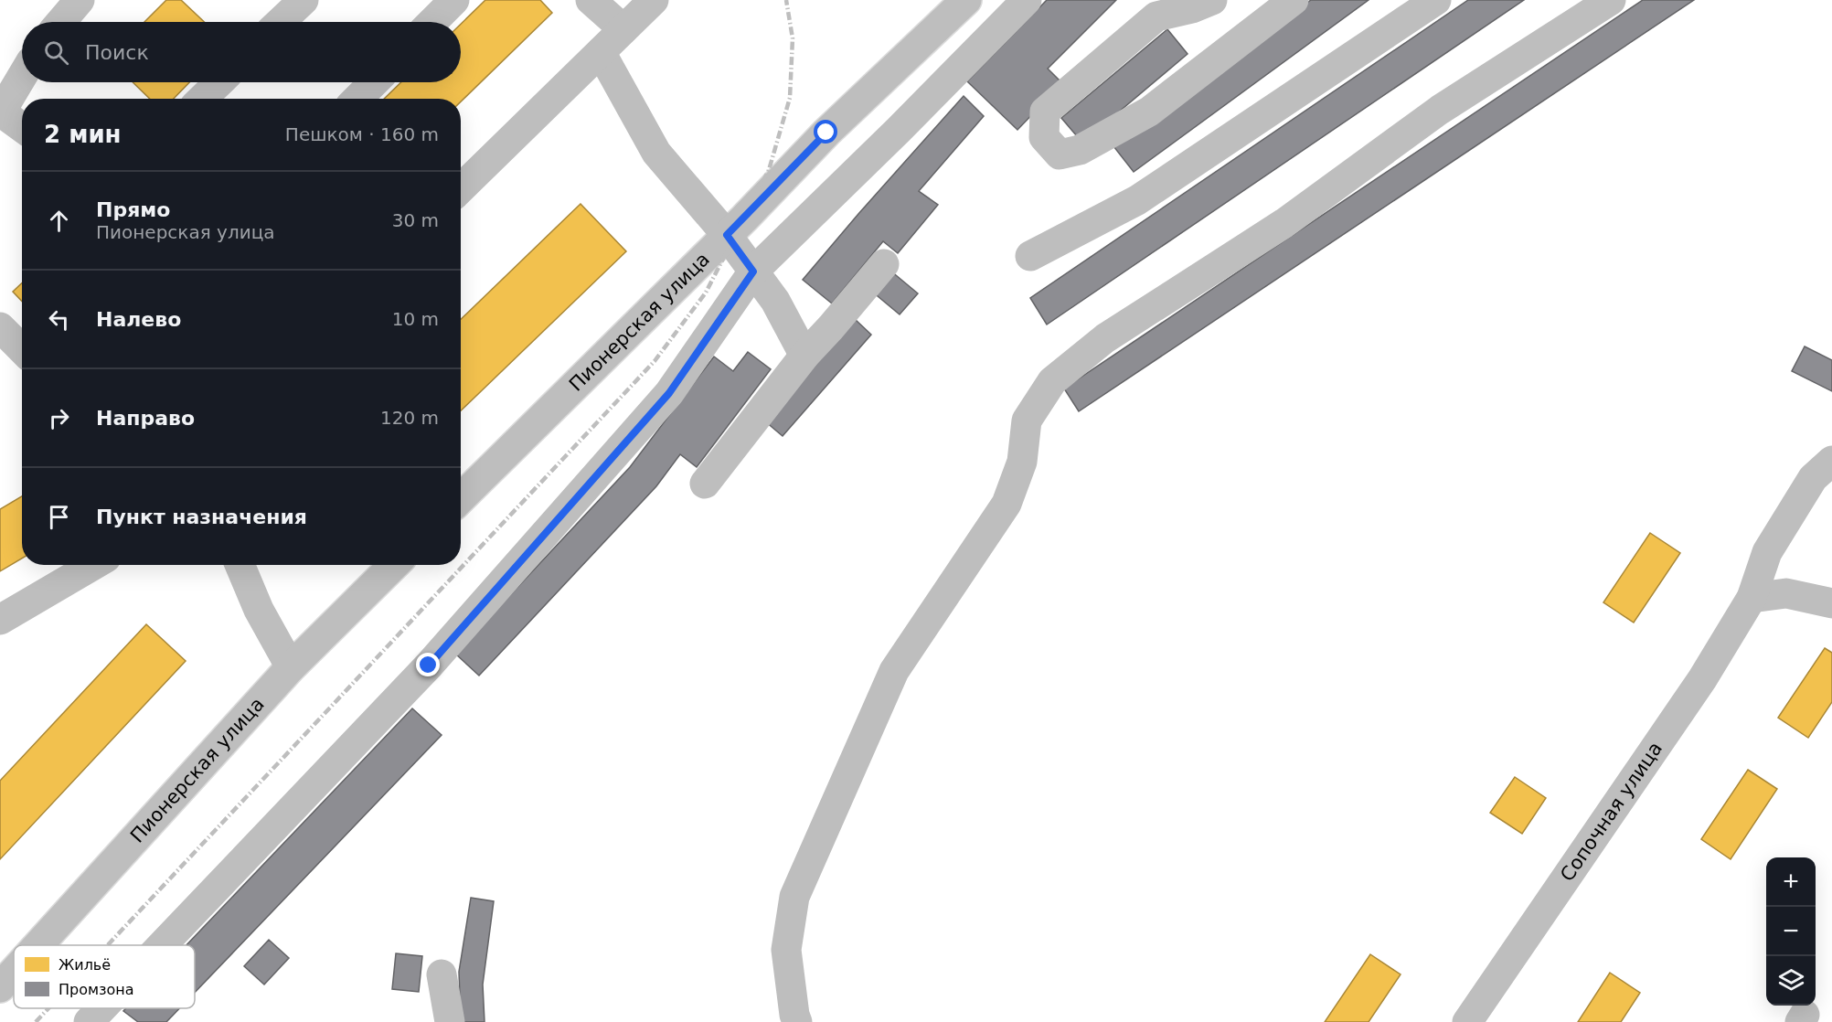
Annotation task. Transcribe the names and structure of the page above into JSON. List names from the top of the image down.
{
  "streets": {
    "main road": ["Пионерская улица", "Сопочная улица"]
  },
  "legend": ["Жильё", "Промзона"],
  "page": {
    "search": "Поиск",
    "heading": ["2 мин", "Пешком · 160 m"],
    "list": [
      ["Прямо", "Пионерская улица", "30 m"],
      ["Налево", "10 m"],
      ["Направо", "120 m"],
      "Пункт назначения"
    ],
    "map_buttons": ["+", "−"]
  }
}
